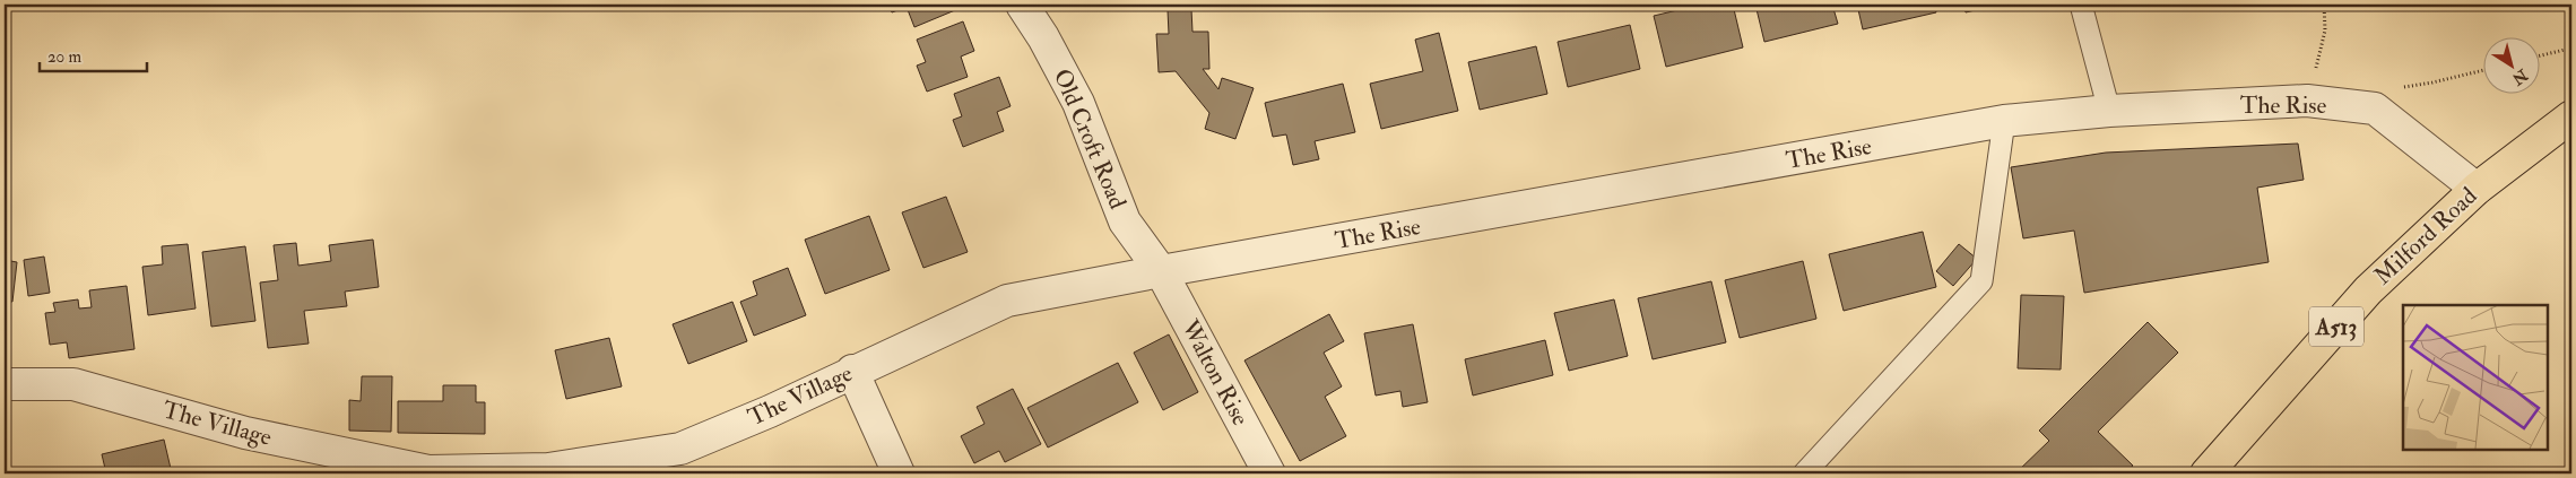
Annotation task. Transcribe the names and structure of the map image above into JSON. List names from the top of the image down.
{
  "streets": {
    "highway": ["Milford Road", "A513"],
    "street": [
      "The Rise",
      "Old Croft Road",
      "Walton Rise",
      "The Village"
    ]
  },
  "crossings": [
    ["The Rise", "Old Croft Road"],
    ["The Rise", "Milford Road"],
    ["The Rise", "Walton Rise"],
    ["The Rise", "The Village"],
    ["Old Croft Road", "Walton Rise"],
    ["Old Croft Road", "The Village"],
    ["Walton Rise", "The Village"]
  ],
  "scale_bar": "20 m",
  "north": "bottom right"
}
